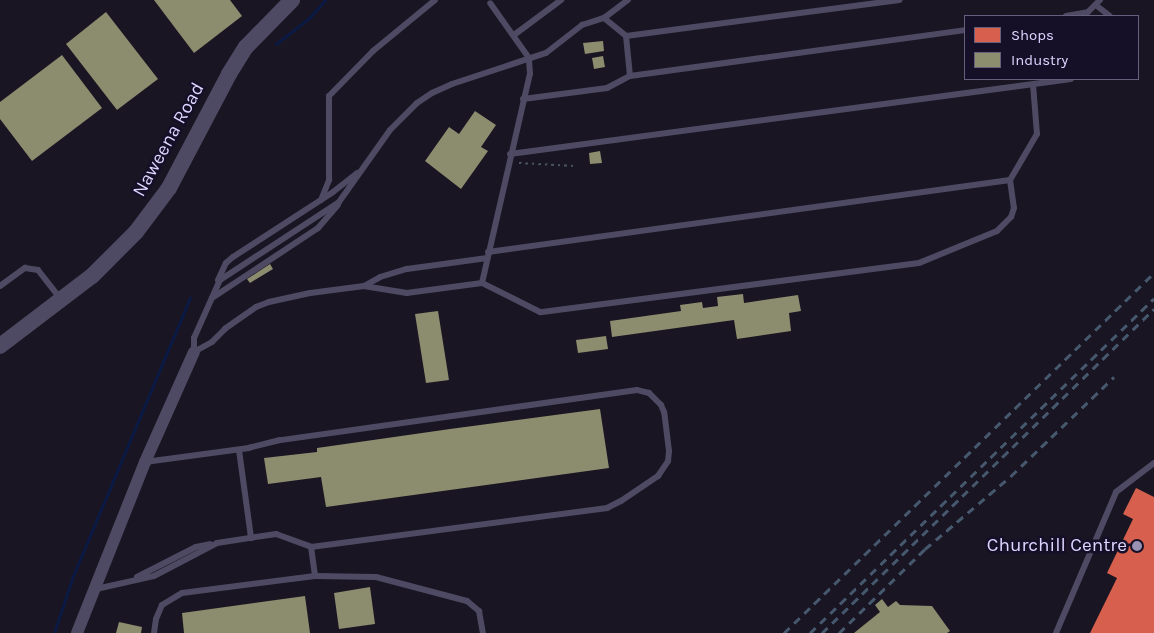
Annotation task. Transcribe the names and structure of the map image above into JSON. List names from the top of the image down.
{
  "streets": {
    "street": ["Naweena Road"]
  },
  "places": ["Churchill Centre"],
  "legend": ["Shops", "Industry"]
}
